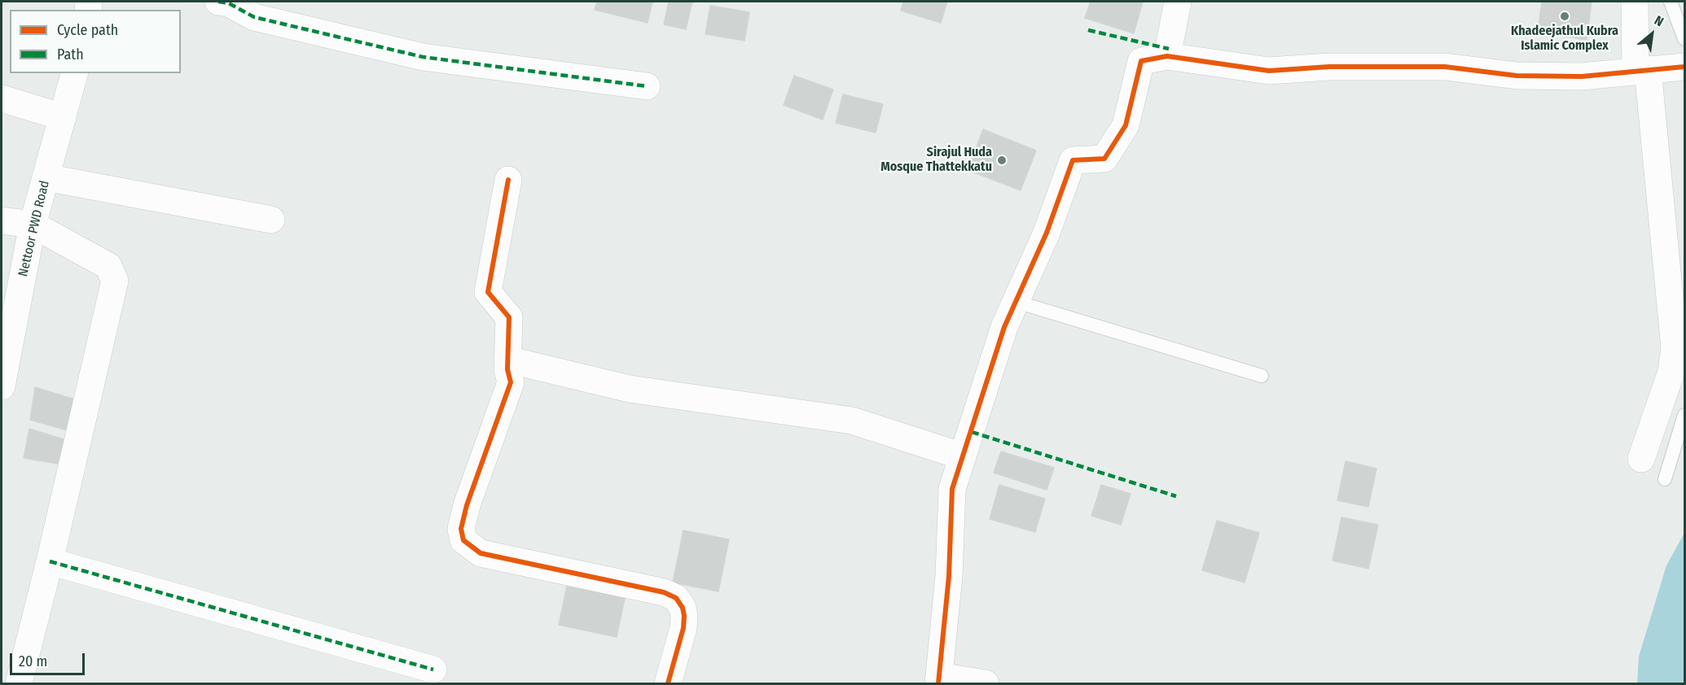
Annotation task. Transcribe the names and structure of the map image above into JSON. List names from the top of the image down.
{
  "streets": {
    "street": ["Nettoor PWD Road"]
  },
  "places": ["Khadeejathul Kubra Islamic Complex", "Sirajul Huda Mosque Thattekkatu"],
  "legend": ["Cycle path", "Path"],
  "scale_bar": "20 m",
  "north": "top right"
}
